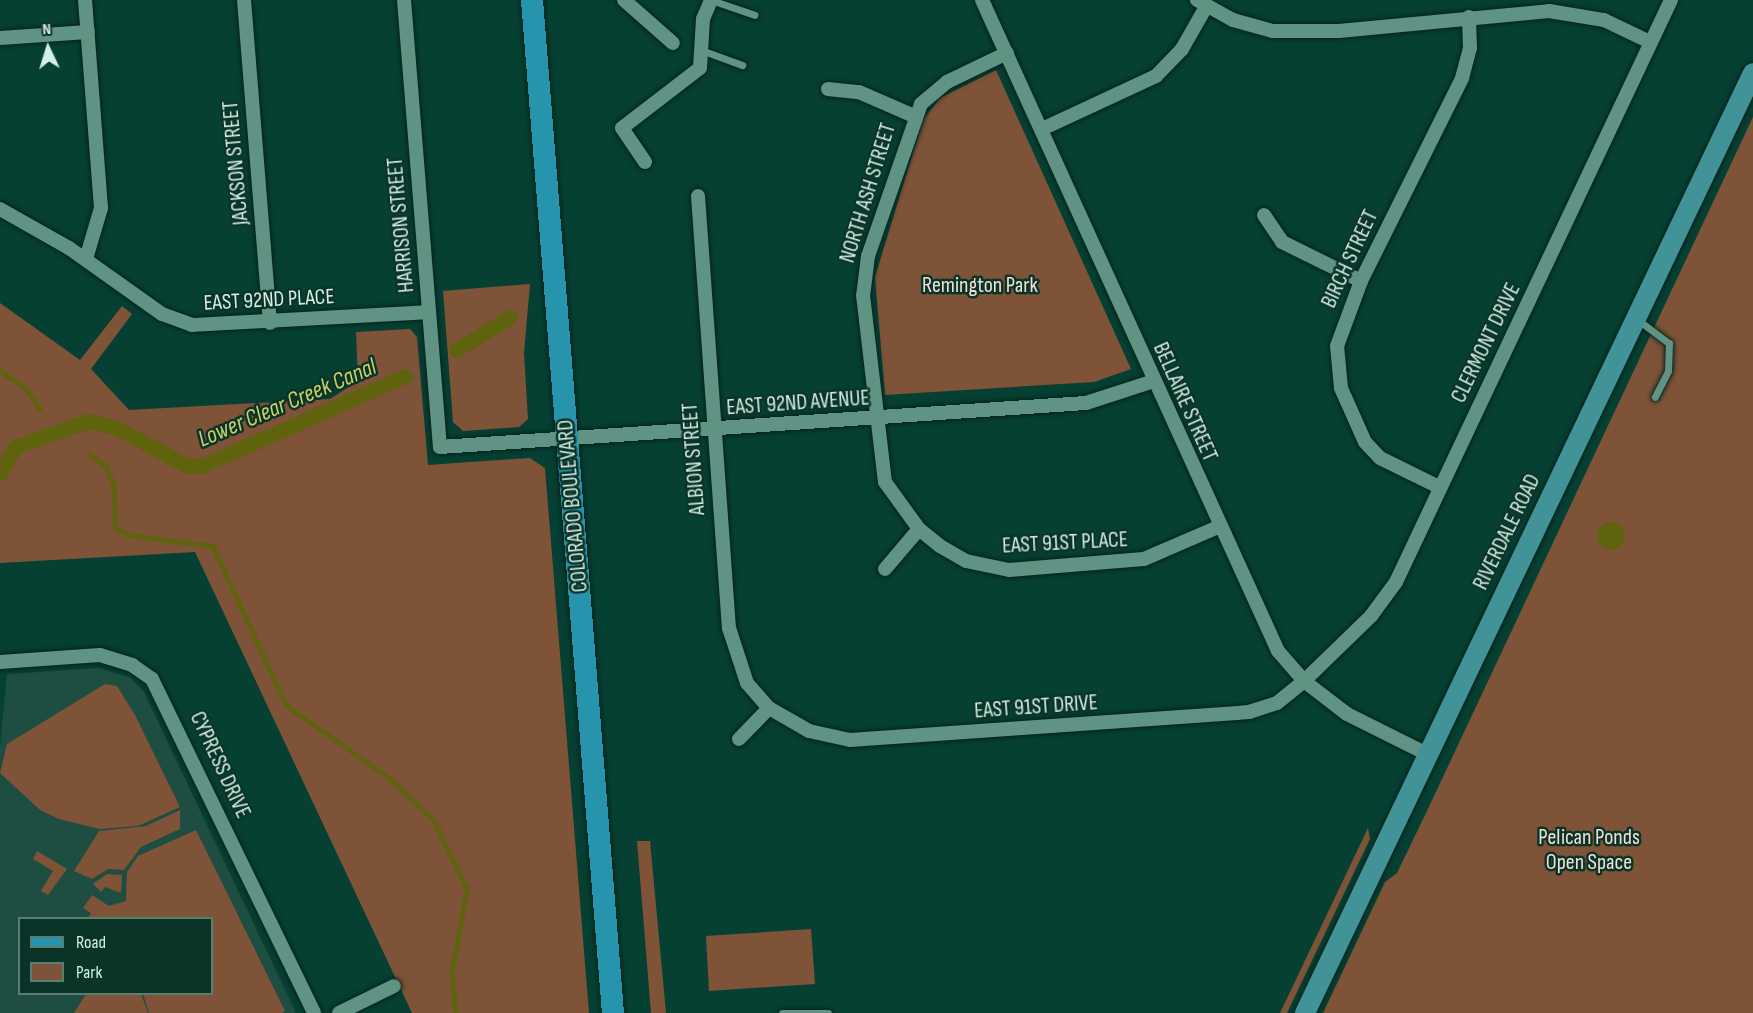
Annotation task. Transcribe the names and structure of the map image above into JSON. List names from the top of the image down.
{
  "streets": {
    "main road": ["COLORADO BOULEVARD"],
    "street": [
      "JACKSON STREET",
      "NORTH ASH STREET",
      "HARRISON STREET",
      "BIRCH STREET",
      "EAST 92ND PLACE",
      "CLERMONT DRIVE",
      "BELLAIRE STREET",
      "EAST 92ND AVENUE",
      "ALBION STREET",
      "RIVERDALE ROAD",
      "EAST 91ST PLACE",
      "EAST 91ST DRIVE",
      "CYPRESS DRIVE"
    ]
  },
  "crossings": [
    ["JACKSON STREET", "EAST 92ND PLACE"],
    ["NORTH ASH STREET", "BELLAIRE STREET"],
    ["NORTH ASH STREET", "EAST 92ND AVENUE"],
    ["NORTH ASH STREET", "EAST 91ST PLACE"],
    ["HARRISON STREET", "EAST 92ND PLACE"],
    ["HARRISON STREET", "EAST 92ND AVENUE"],
    ["BIRCH STREET", "CLERMONT DRIVE"],
    ["CLERMONT DRIVE", "BELLAIRE STREET"],
    ["CLERMONT DRIVE", "EAST 91ST DRIVE"],
    ["BELLAIRE STREET", "EAST 92ND AVENUE"],
    ["BELLAIRE STREET", "RIVERDALE ROAD"],
    ["BELLAIRE STREET", "EAST 91ST PLACE"],
    ["BELLAIRE STREET", "EAST 91ST DRIVE"],
    ["EAST 92ND AVENUE", "ALBION STREET"],
    ["EAST 92ND AVENUE", "COLORADO BOULEVARD"],
    ["ALBION STREET", "EAST 91ST DRIVE"]
  ],
  "water": ["Lower Clear Creek Canal"],
  "parks": ["Remington Park", "Pelican Ponds Open Space"],
  "legend": ["Road", "Park"],
  "north": "top"
}
